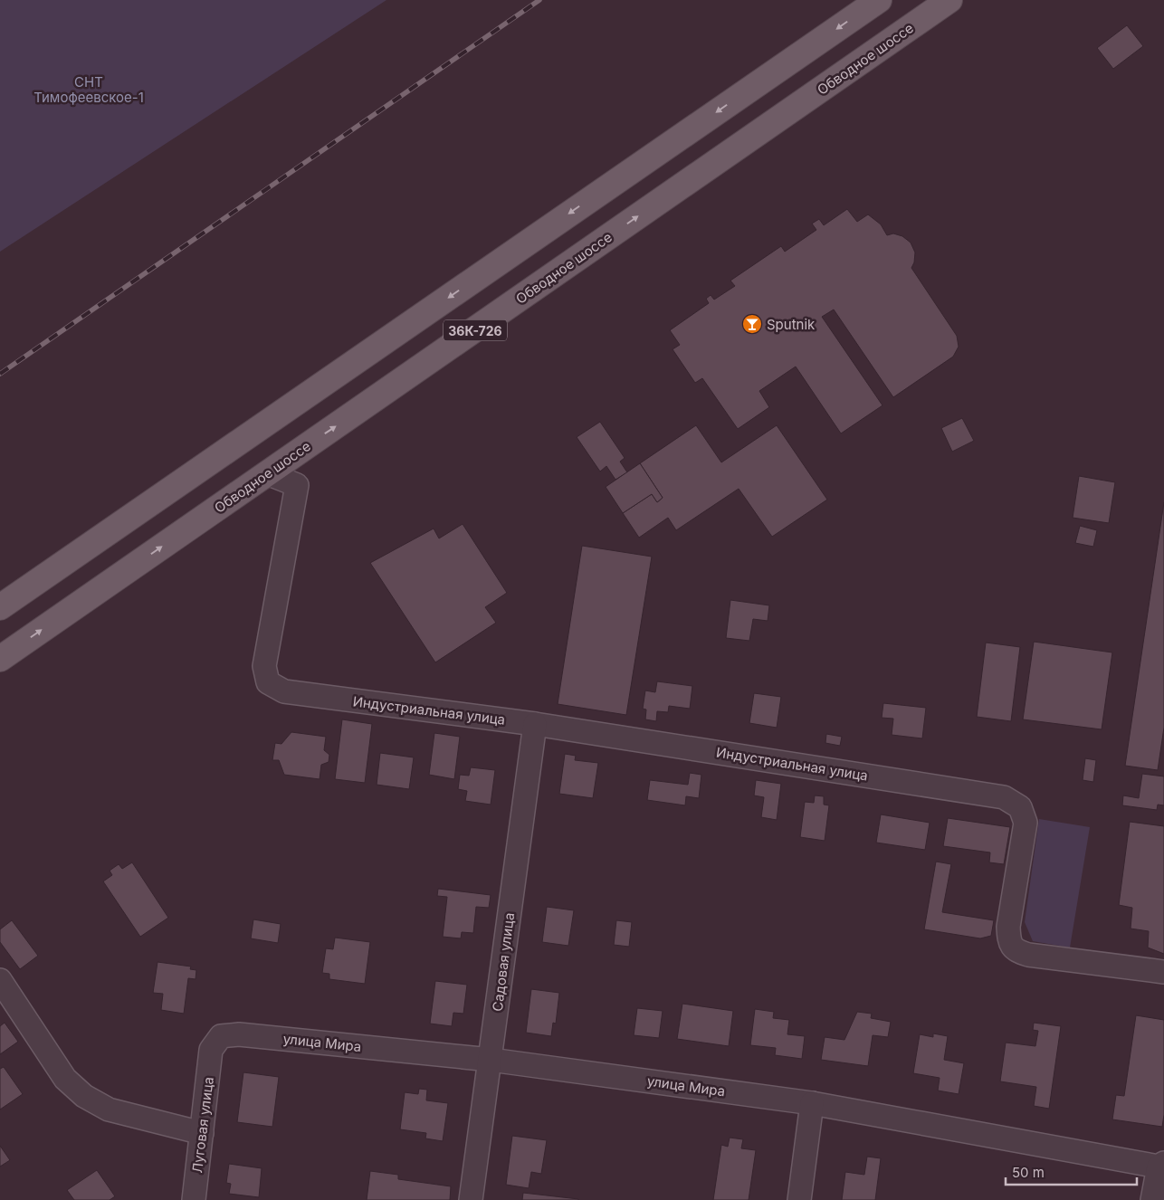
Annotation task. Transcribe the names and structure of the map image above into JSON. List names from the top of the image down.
{
  "streets": {
    "main road": ["Обводное шоссе", "36К-726"],
    "street": [
      "Индустриальная улица",
      "Садовая улица",
      "улица Мира",
      "Луговая улица"
    ]
  },
  "crossings": [
    ["Обводное шоссе", "Индустриальная улица"],
    ["Индустриальная улица", "Садовая улица"],
    ["Садовая улица", "улица Мира"],
    ["улица Мира", "Луговая улица"]
  ],
  "parks": ["СНТ Тимофеевское-1"],
  "places": {
    "bar": ["Sputnik"]
  },
  "scale_bar": "50 m"
}
